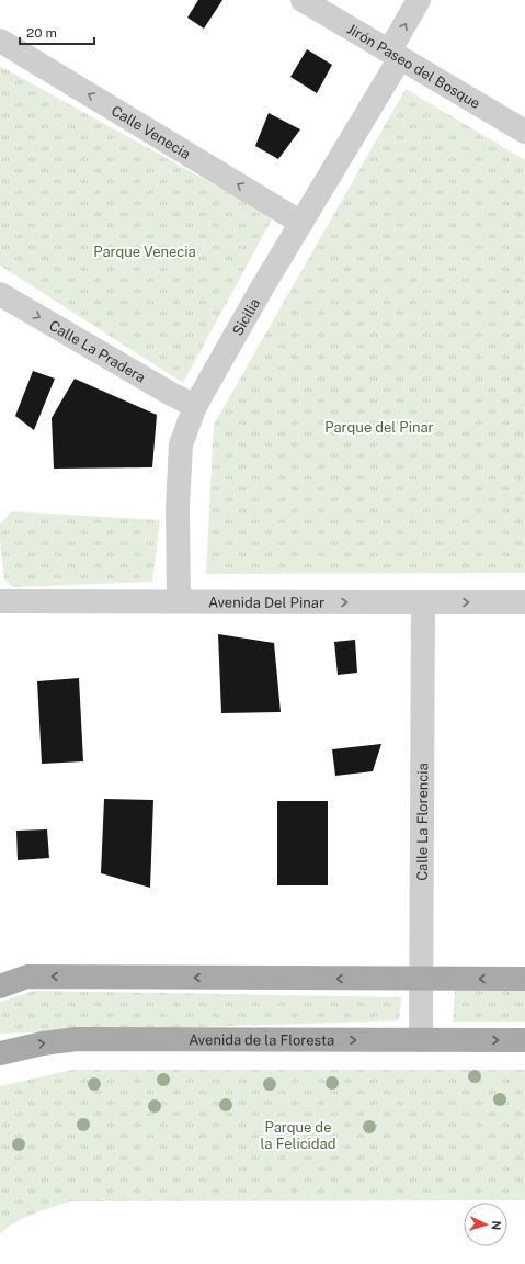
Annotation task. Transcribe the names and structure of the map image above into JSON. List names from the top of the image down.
{
  "streets": {
    "main road": ["Avenida de la Floresta"],
    "street": [
      "Jirón Paseo del Bosque",
      "Calle Venecia",
      "Sicilia",
      "Calle La Pradera",
      "Avenida Del Pinar",
      "Calle La Florencia"
    ]
  },
  "crossings": [
    ["Jirón Paseo del Bosque", "Sicilia"],
    ["Calle Venecia", "Sicilia"],
    ["Sicilia", "Calle La Pradera"],
    ["Sicilia", "Avenida Del Pinar"],
    ["Avenida Del Pinar", "Calle La Florencia"],
    ["Calle La Florencia", "Avenida de la Floresta"]
  ],
  "one_way": ["Calle Venecia", "Calle La Pradera", "Avenida Del Pinar"],
  "parks": ["Parque Venecia", "Parque del Pinar", "Parque de la Felicidad"],
  "scale_bar": "20 m",
  "north": "right"
}
